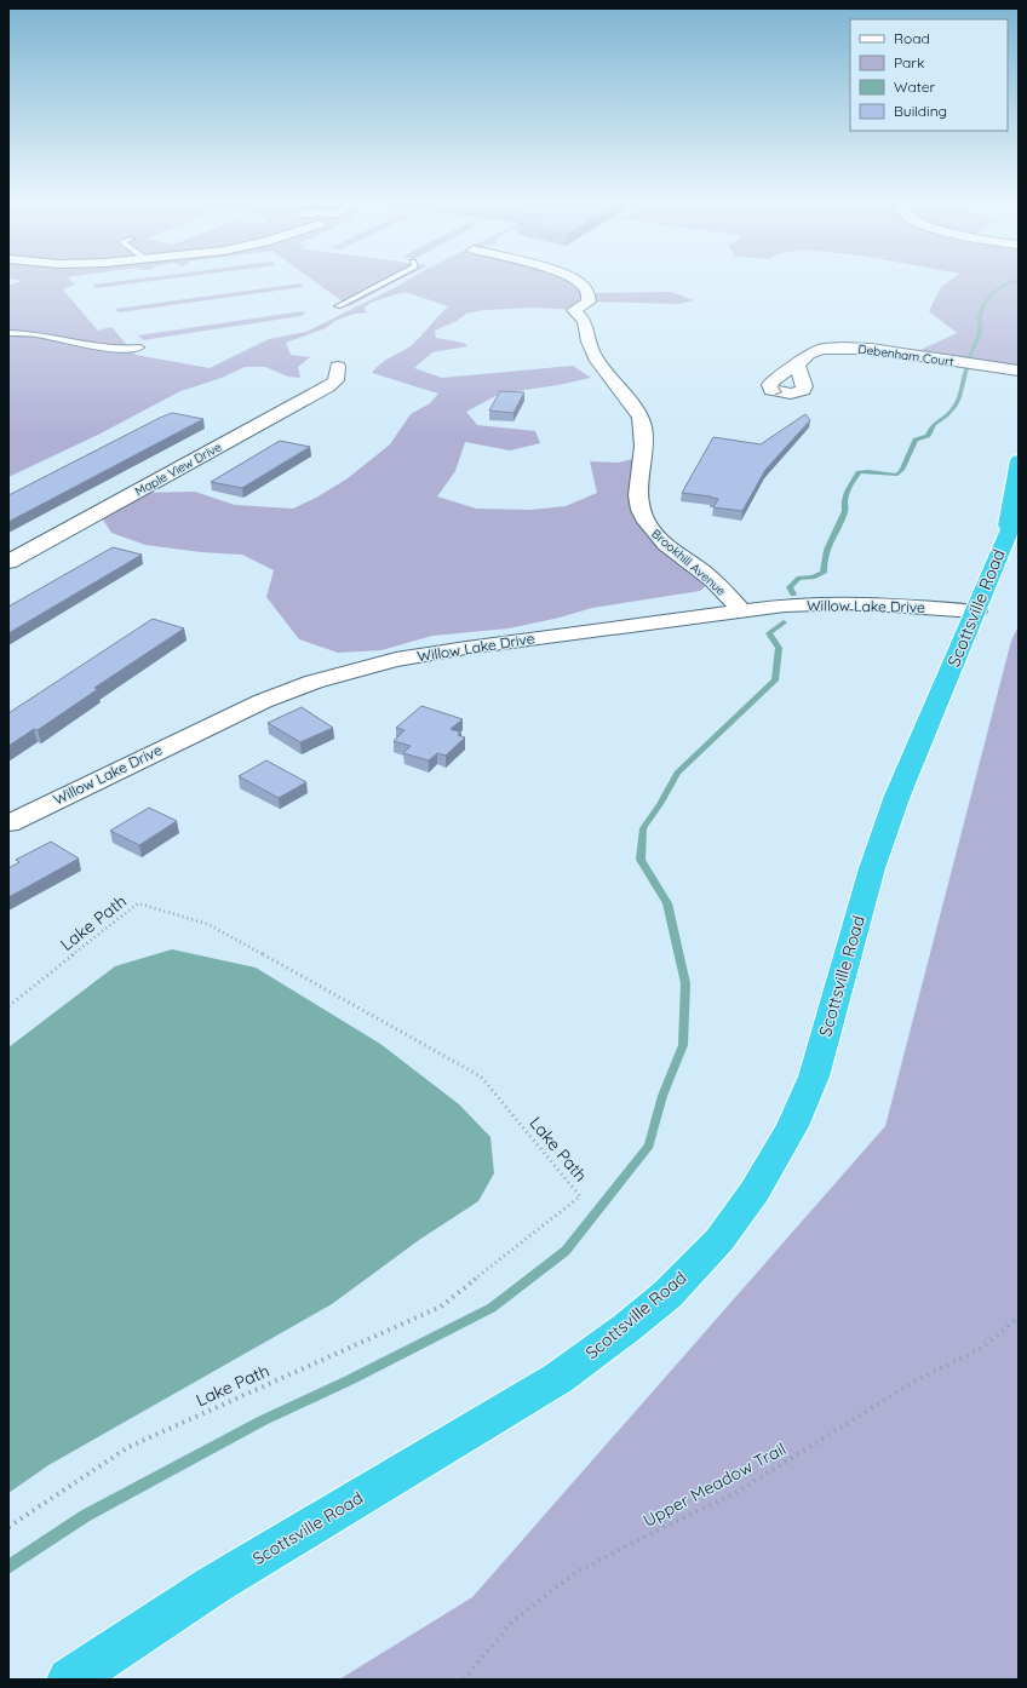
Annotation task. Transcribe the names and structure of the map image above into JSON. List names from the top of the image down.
{
  "streets": {
    "highway": ["Scottsville Road"],
    "street": [
      "Debenham Court",
      "Maple View Drive",
      "Brookhill Avenue",
      "Willow Lake Drive"
    ],
    "path": ["Lake Path", "Upper Meadow Trail"]
  },
  "crossings": [
    ["Brookhill Avenue", "Willow Lake Drive"],
    ["Willow Lake Drive", "Scottsville Road"]
  ],
  "legend": [
    "Road",
    "Park",
    "Water",
    "Building"
  ]
}
